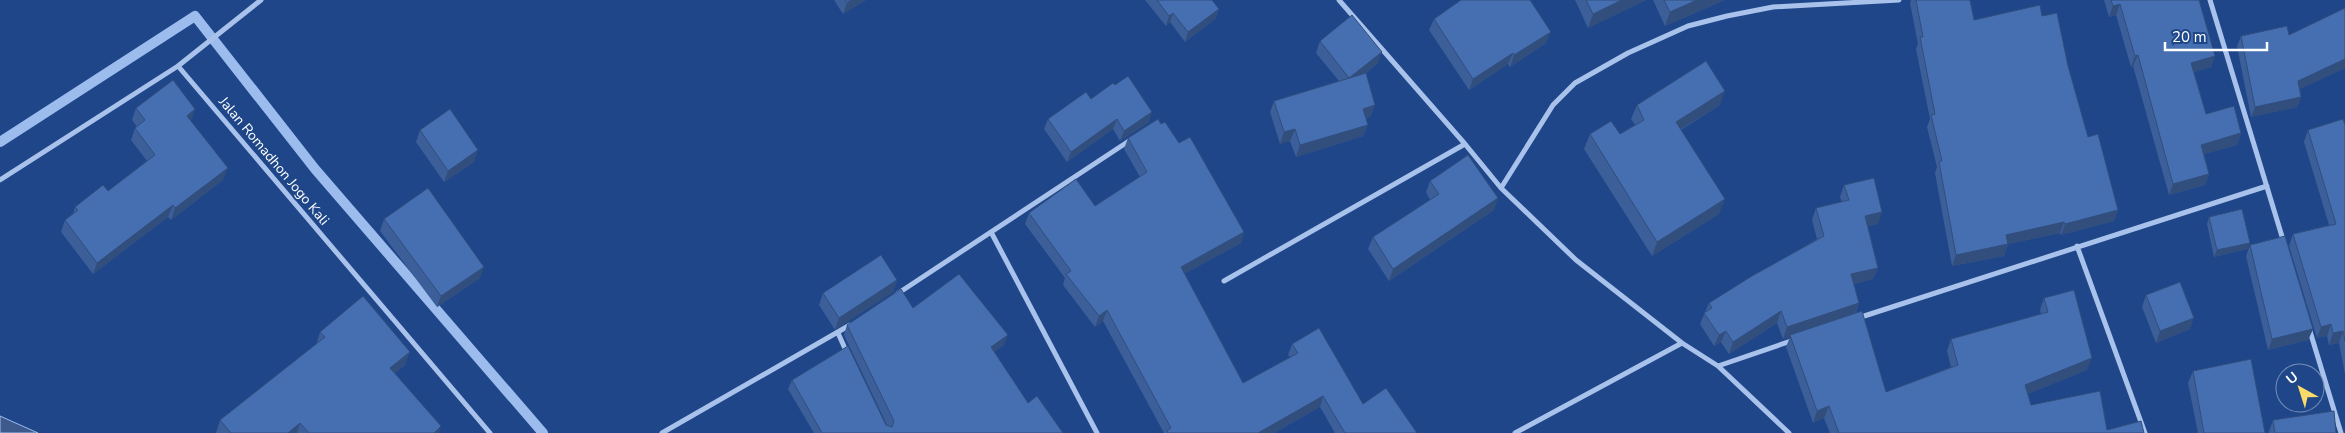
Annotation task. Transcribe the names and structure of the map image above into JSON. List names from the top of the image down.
{
  "streets": {
    "street": ["Jalan Romadhon Jogo Kali"]
  },
  "scale_bar": "20 m",
  "north": "top left"
}
